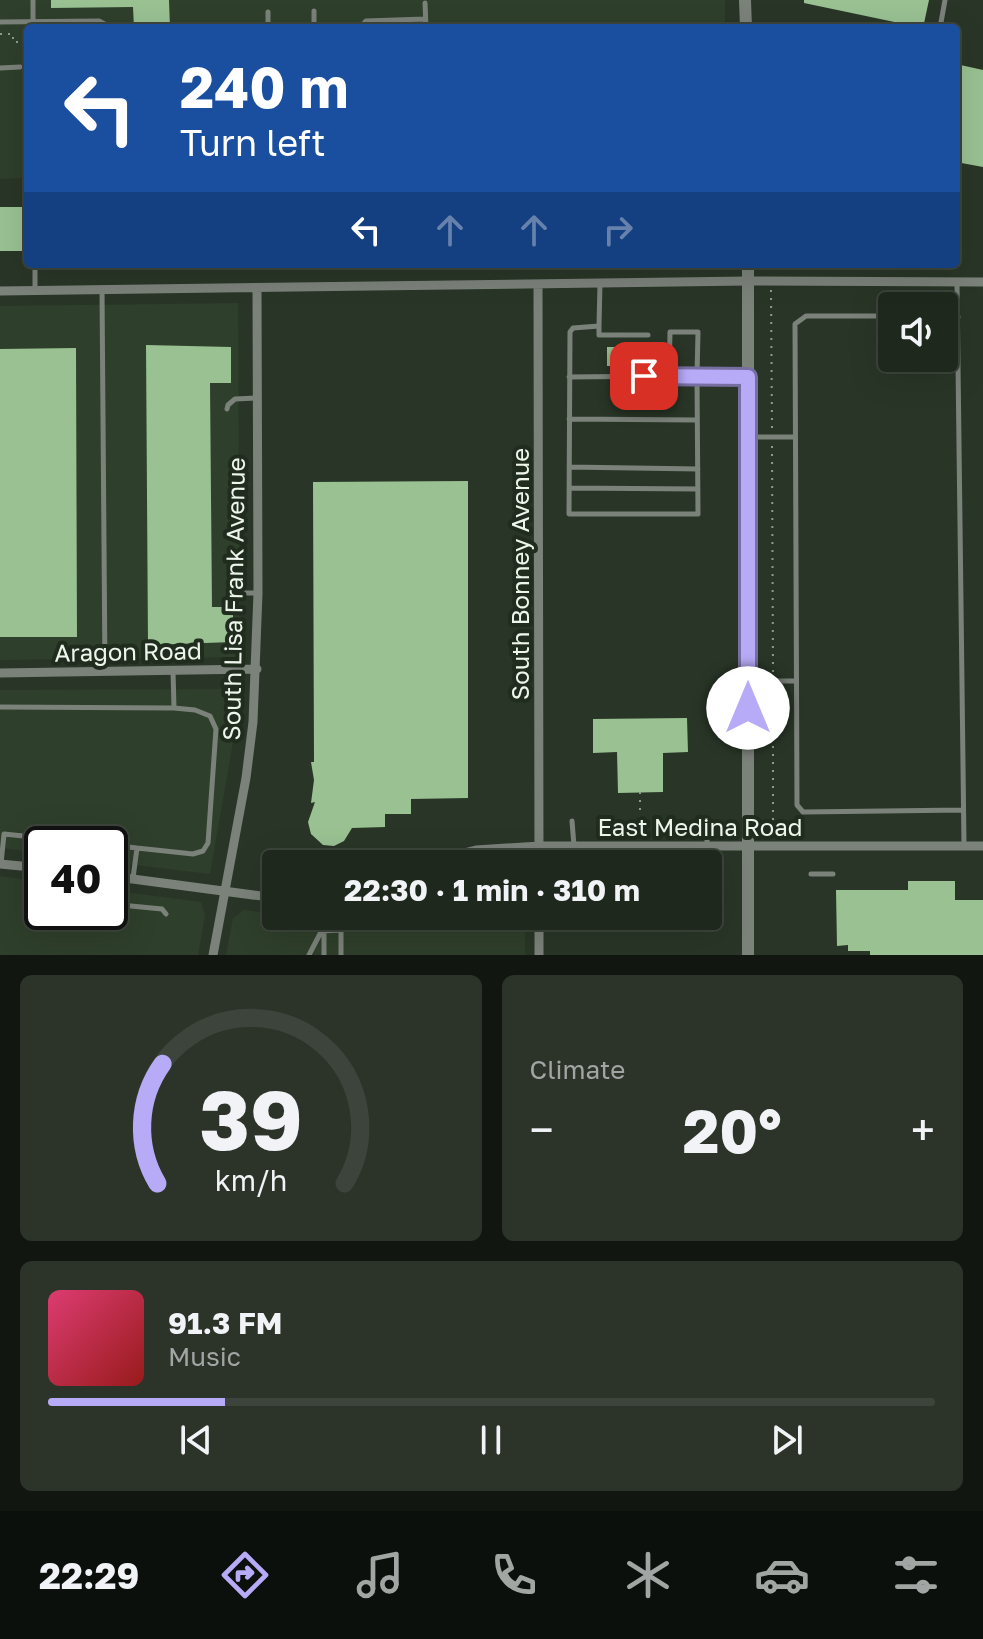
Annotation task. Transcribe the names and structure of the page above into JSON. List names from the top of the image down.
{
  "streets": {
    "street": [
      "South Bonney Avenue",
      "South Lisa Frank Avenue",
      "Aragon Road",
      "East Medina Road"
    ]
  },
  "crossings": [
    ["South Bonney Avenue", "East Medina Road"],
    ["South Lisa Frank Avenue", "Aragon Road"]
  ],
  "page": {
    "turn": ["240 m", "Turn left"],
    "limit": "40",
    "trip": "22:30 · 1 min · 310 m",
    "tile": "Climate",
    "heat": ["−", "20°", "+"],
    "song": ["91.3 FM", "Music"],
    "tabs": "22:29",
    "gauge": ["39", "km/h"]
  }
}
